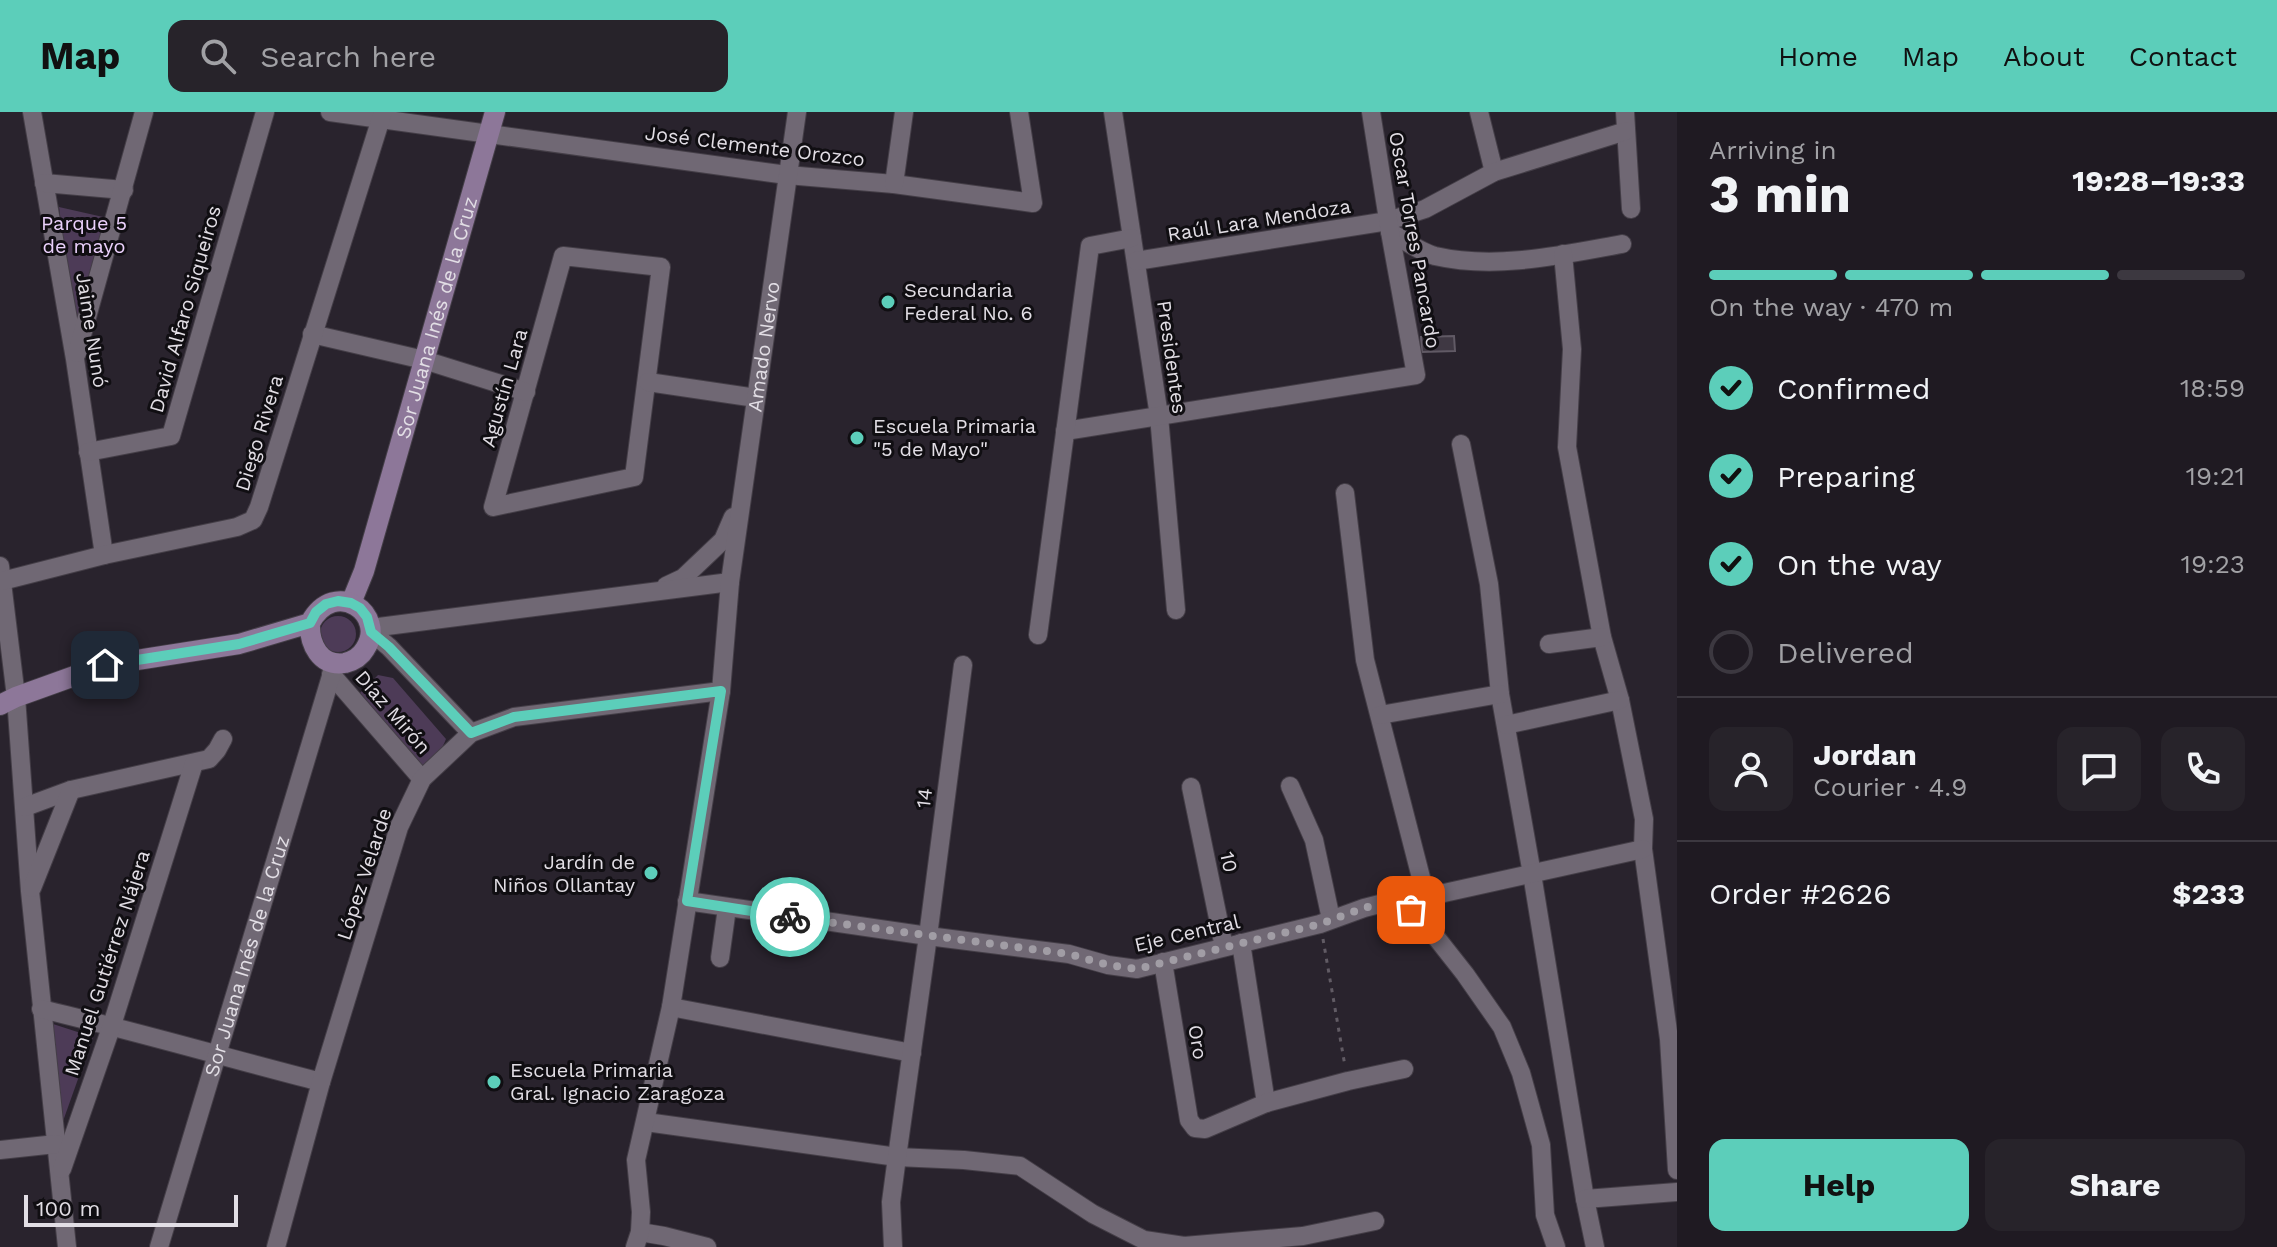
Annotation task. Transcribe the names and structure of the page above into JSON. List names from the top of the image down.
{
  "streets": {
    "main road": ["Sor Juana Inés de la Cruz"],
    "street": [
      "José Clemente Orozco",
      "Raúl Lara Mendoza",
      "Oscar Torres Pancardo",
      "David Alfaro Siqueiros",
      "Jaime Nunó",
      "Amado Nervo",
      "Presidentes",
      "Agustín Lara",
      "Diego Rivera",
      "Díaz Mirón",
      "14",
      "10",
      "López Velarde",
      "Eje Central",
      "Manuel Gutiérrez Nájera",
      "Oro"
    ]
  },
  "crossings": [
    ["José Clemente Orozco", "Sor Juana Inés de la Cruz"],
    ["José Clemente Orozco", "Amado Nervo"],
    ["José Clemente Orozco", "Diego Rivera"],
    ["Raúl Lara Mendoza", "Oscar Torres Pancardo"],
    ["Raúl Lara Mendoza", "Presidentes"],
    ["Oscar Torres Pancardo", "Presidentes"],
    ["David Alfaro Siqueiros", "Jaime Nunó"],
    ["Sor Juana Inés de la Cruz", "Díaz Mirón"],
    ["Jaime Nunó", "Diego Rivera"],
    ["Amado Nervo", "López Velarde"],
    ["Amado Nervo", "Eje Central"],
    ["Díaz Mirón", "López Velarde"],
    ["14", "Eje Central"],
    ["10", "Eje Central"],
    ["10", "Oro"],
    ["Eje Central", "Oro"]
  ],
  "parks": ["Parque 5 de mayo"],
  "places": [
    "Secundaria Federal No. 6",
    "Escuela Primaria \"5 de Mayo\"",
    "Jardín de Niños Ollantay",
    "Escuela Primaria Gral. Ignacio Zaragoza"
  ],
  "scale_bar": "100 m",
  "page": {
    "header": "Map",
    "search": "Search here",
    "nav": [
      "Home",
      "Map",
      "About",
      "Contact"
    ],
    "heading": ["3 min", "Arriving in", "19:28–19:33"],
    "panel": [
      "Jordan",
      "Courier · 4.9",
      "Order #2626",
      "$233"
    ],
    "bar": "On the way · 470 m",
    "list": [
      ["Confirmed", "18:59"],
      ["Preparing", "19:21"],
      ["On the way", "19:23"],
      "Delivered"
    ],
    "buttons": ["Help", "Share"],
    "scale": "100 m"
  }
}
